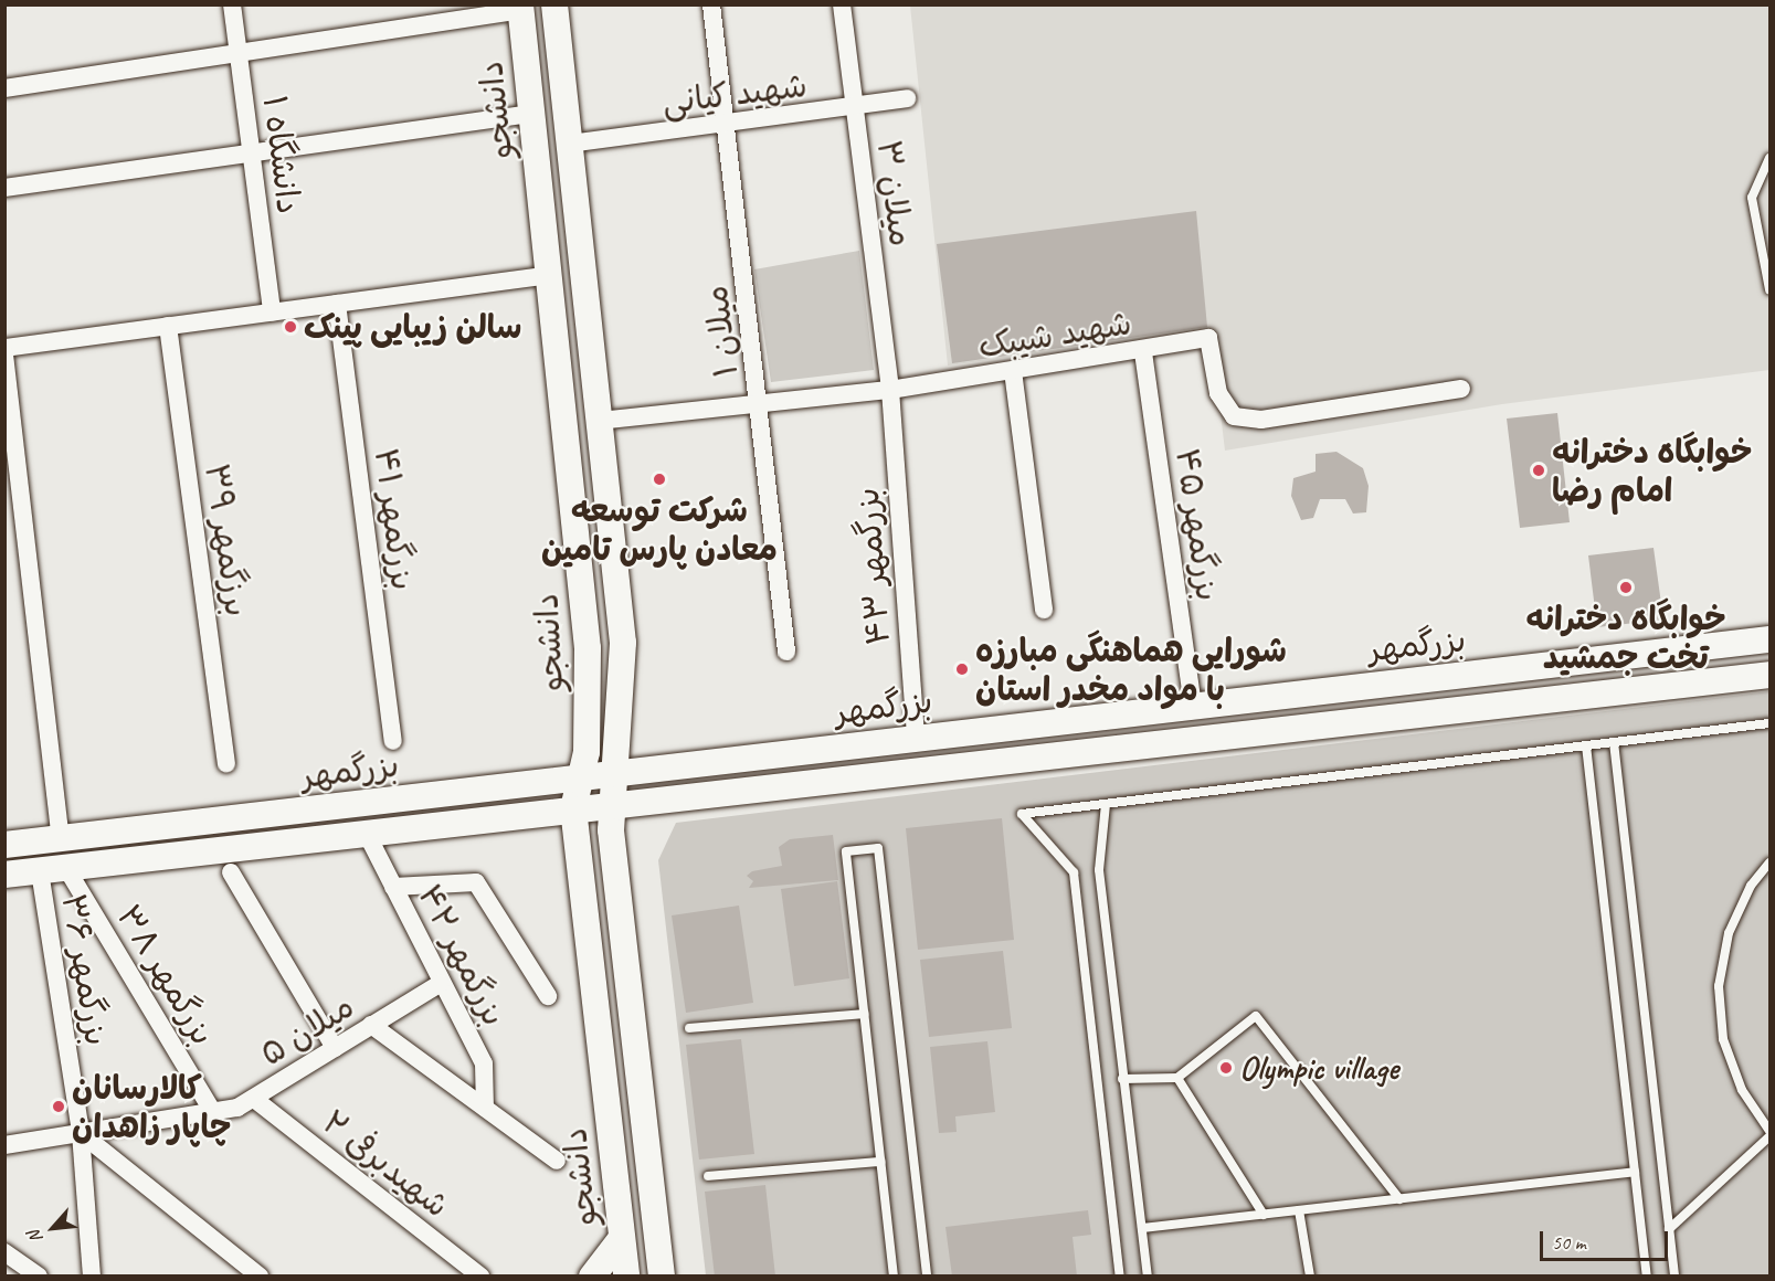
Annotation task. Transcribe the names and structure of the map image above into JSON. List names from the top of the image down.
{
  "streets": {
    "street": [
      "شهید کیانی",
      "دانشجو",
      "دانشگاه ۱",
      "میلان ۳",
      "میلان ۱",
      "شهید شیبک",
      "بزرگمهر ۴۱",
      "بزرگمهر ۴۵",
      "برزگمهر ۳۹",
      "بزرگمهر ۴۳",
      "بزرگمهر",
      "بزرگمهر ۴۲",
      "بزرگمهر ۳۶",
      "بزرگمهر ۳۸",
      "میلان ۵",
      "شهیدبرفی ۲"
    ]
  },
  "crossings": [
    ["شهید کیانی", "دانشجو"],
    ["شهید کیانی", "میلان ۳"],
    ["شهید کیانی", "میلان ۱"],
    ["دانشجو", "شهید شیبک"],
    ["دانشجو", "بزرگمهر"],
    ["میلان ۳", "شهید شیبک"],
    ["میلان ۳", "بزرگمهر ۴۳"],
    ["میلان ۱", "شهید شیبک"],
    ["شهید شیبک", "بزرگمهر ۴۵"],
    ["شهید شیبک", "بزرگمهر ۴۳"],
    ["بزرگمهر ۴۵", "بزرگمهر"],
    ["بزرگمهر ۴۳", "بزرگمهر"],
    ["بزرگمهر", "بزرگمهر ۴۲"],
    ["بزرگمهر", "بزرگمهر ۳۶"],
    ["بزرگمهر", "بزرگمهر ۳۸"],
    ["بزرگمهر ۴۲", "میلان ۵"],
    ["بزرگمهر ۳۶", "میلان ۵"],
    ["بزرگمهر ۳۸", "میلان ۵"],
    ["میلان ۵", "شهیدبرفی ۲"]
  ],
  "places": [
    "سالن زیبایی پینک",
    "خوابگاه دخترانه امام رضا",
    "شرکت توسعه معادن پارس تامین",
    "خوابگاه دخترانه تخت جمشید",
    "شورایی هماهنگی مبارزه با مواد مخدر استان",
    "Olympic village",
    "کالارسانان چاپار زاهدان"
  ],
  "scale_bar": "50 m",
  "north": "bottom left"
}
